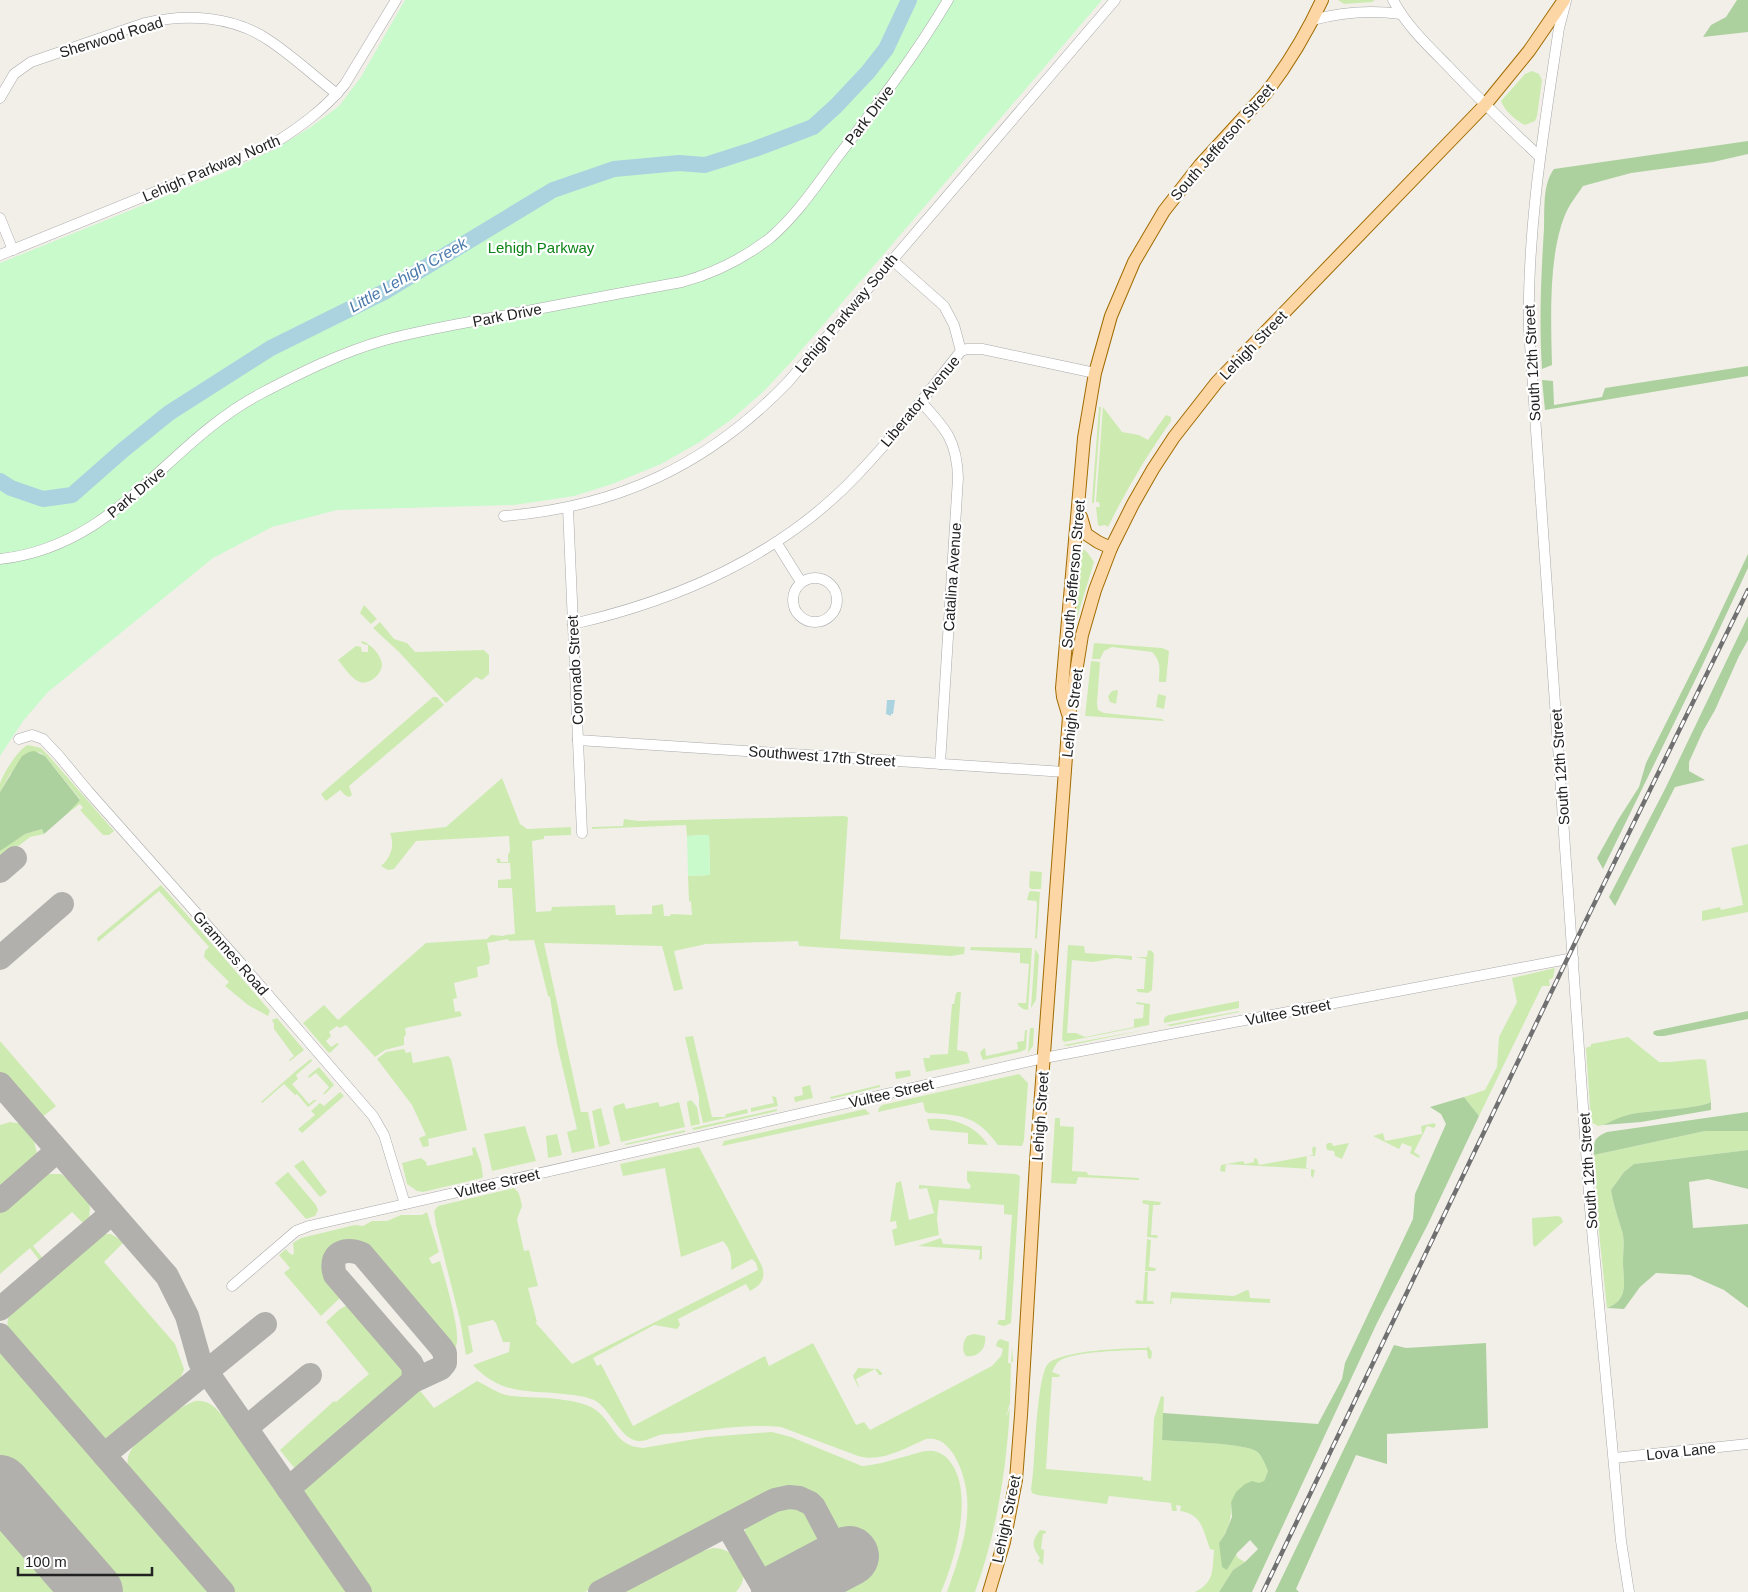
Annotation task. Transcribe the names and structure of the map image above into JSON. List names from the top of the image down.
{
  "streets": {
    "main road": ["South Jefferson Street", "Lehigh Street"],
    "street": [
      "Sherwood Road",
      "Park Drive",
      "Lehigh Parkway North",
      "Lehigh Parkway South",
      "South 12th Street",
      "Liberator Avenue",
      "Catalina Avenue",
      "Coronado Street",
      "Southwest 17th Street",
      "Grammes Road",
      "Vultee Street",
      "Lova Lane"
    ]
  },
  "crossings": [
    ["Sherwood Road", "Lehigh Parkway North"],
    ["South Jefferson Street", "Lehigh Street"],
    ["South Jefferson Street", "Liberator Avenue"],
    ["Lehigh Parkway South", "Coronado Street"],
    ["Lehigh Street", "South 12th Street"],
    ["Lehigh Street", "Southwest 17th Street"],
    ["Lehigh Street", "Vultee Street"],
    ["South 12th Street", "Vultee Street"],
    ["South 12th Street", "Lova Lane"],
    ["Liberator Avenue", "Catalina Avenue"],
    ["Liberator Avenue", "Coronado Street"],
    ["Catalina Avenue", "Southwest 17th Street"],
    ["Coronado Street", "Southwest 17th Street"],
    ["Grammes Road", "Vultee Street"]
  ],
  "water": ["Little Lehigh Creek"],
  "parks": ["Lehigh Parkway"],
  "scale_bar": "100 m"
}
